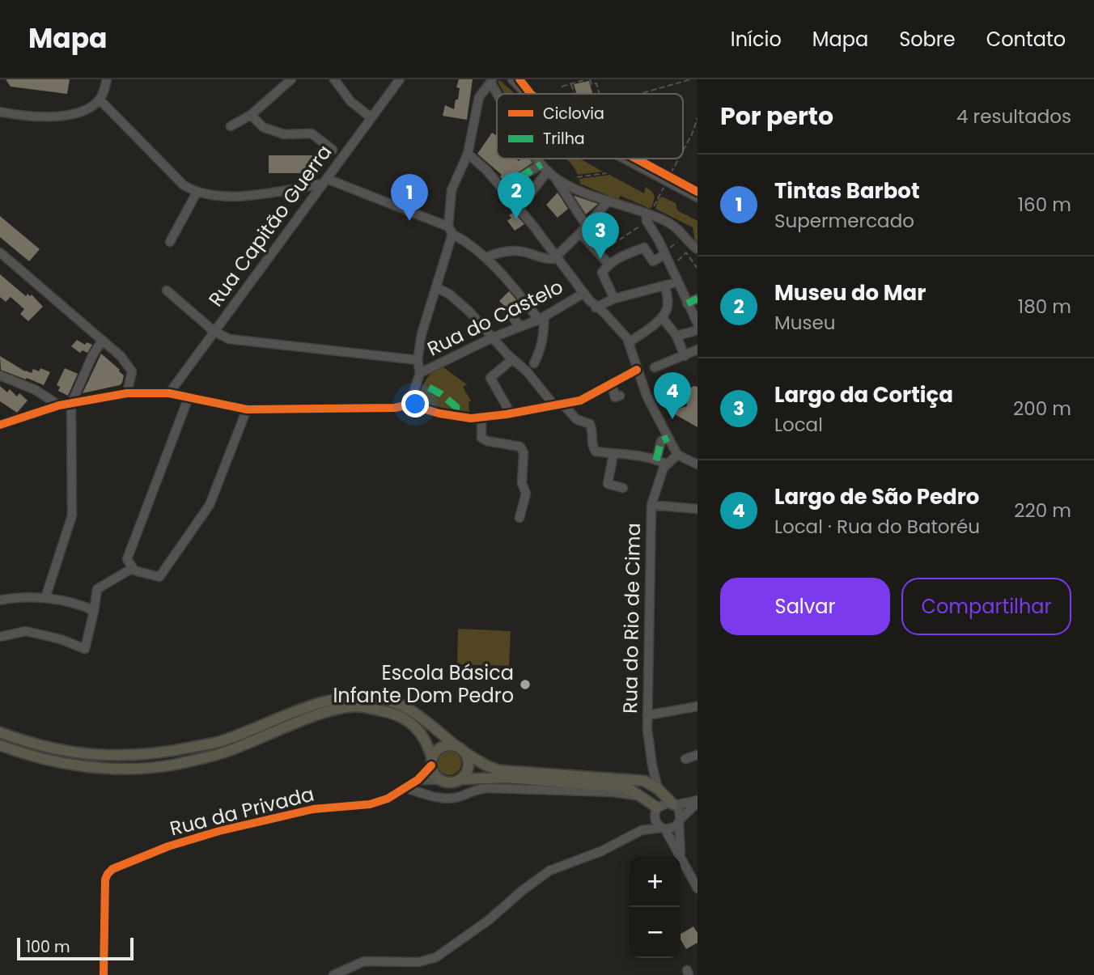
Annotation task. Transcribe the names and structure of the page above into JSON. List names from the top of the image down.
{
  "streets": {
    "street": [
      "Rua Capitão Guerra",
      "Rua do Castelo",
      "Rua do Rio de Cima",
      "Rua da Privada"
    ]
  },
  "places": ["Escola Básica Infante Dom Pedro"],
  "legend": ["Ciclovia", "Trilha"],
  "scale_bar": "100 m",
  "page": {
    "header": "Mapa",
    "nav": [
      "Início",
      "Mapa",
      "Sobre",
      "Contato"
    ],
    "heading": ["Por perto", "4 resultados"],
    "list": [
      {
        "mark": "1",
        "name": "Tintas Barbot",
        "note": "Supermercado",
        "value": "160 m"
      },
      {
        "mark": "2",
        "name": "Museu do Mar",
        "note": "Museu",
        "value": "180 m"
      },
      {
        "mark": "3",
        "name": "Largo da Cortiça",
        "note": "Local",
        "value": "200 m"
      },
      {
        "mark": "4",
        "name": "Largo de São Pedro",
        "note": "Local · Rua do Batoréu",
        "value": "220 m"
      }
    ],
    "pins": [
      "2",
      "1",
      "3",
      "4"
    ],
    "buttons": ["Salvar", "Compartilhar"],
    "map_buttons": ["+", "−"],
    "scale": "100 m"
  }
}
